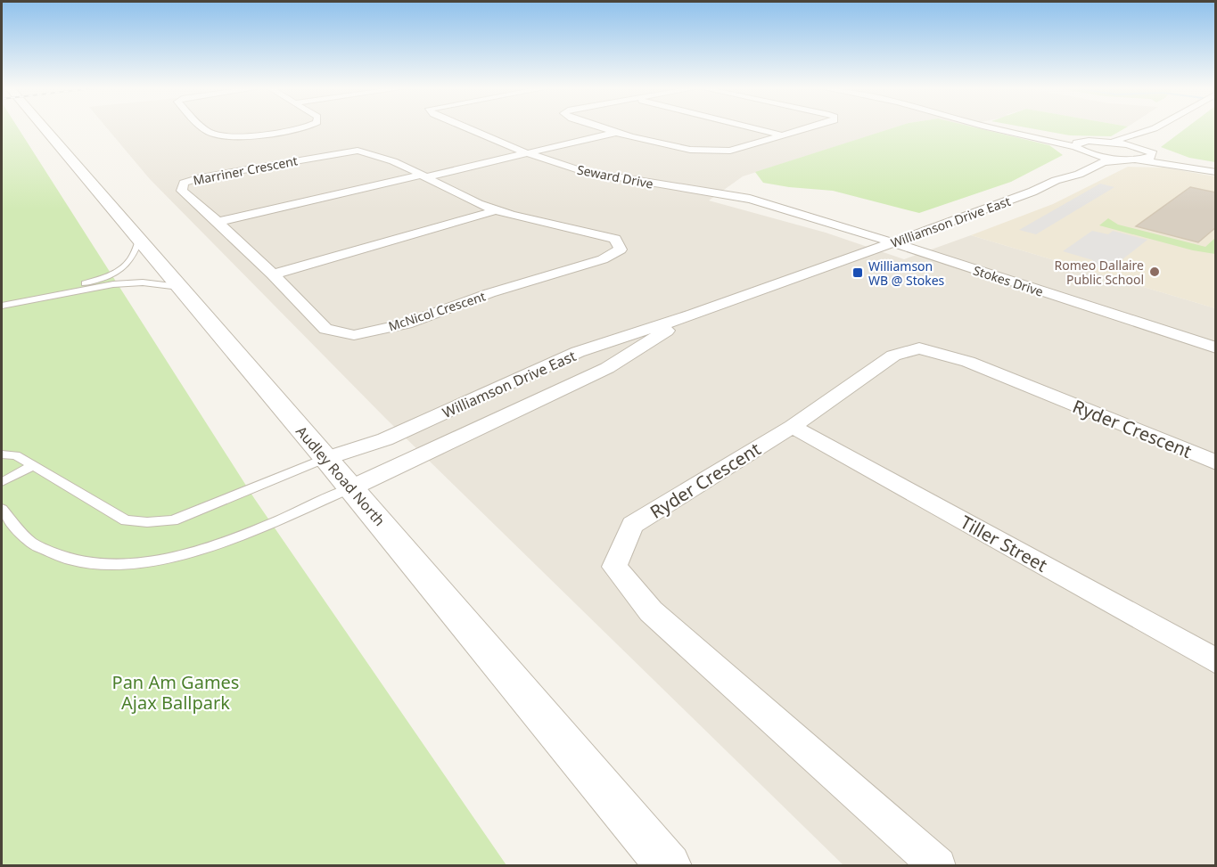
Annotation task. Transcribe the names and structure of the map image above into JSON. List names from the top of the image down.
{
  "streets": {
    "street": [
      "Marriner Crescent",
      "Seward Drive",
      "Williamson Drive East",
      "Stokes Drive",
      "McNicol Crescent",
      "Ryder Crescent",
      "Audley Road North",
      "Tiller Street"
    ]
  },
  "crossings": [
    ["Marriner Crescent", "McNicol Crescent"],
    ["Seward Drive", "Williamson Drive East"],
    ["Seward Drive", "Stokes Drive"],
    ["Williamson Drive East", "Stokes Drive"],
    ["Williamson Drive East", "Audley Road North"],
    ["Ryder Crescent", "Tiller Street"]
  ],
  "parks": ["Pan Am Games Ajax Ballpark"],
  "places": {
    "other": ["Romeo Dallaire Public School"],
    "transit": ["Williamson WB @ Stokes"]
  }
}
